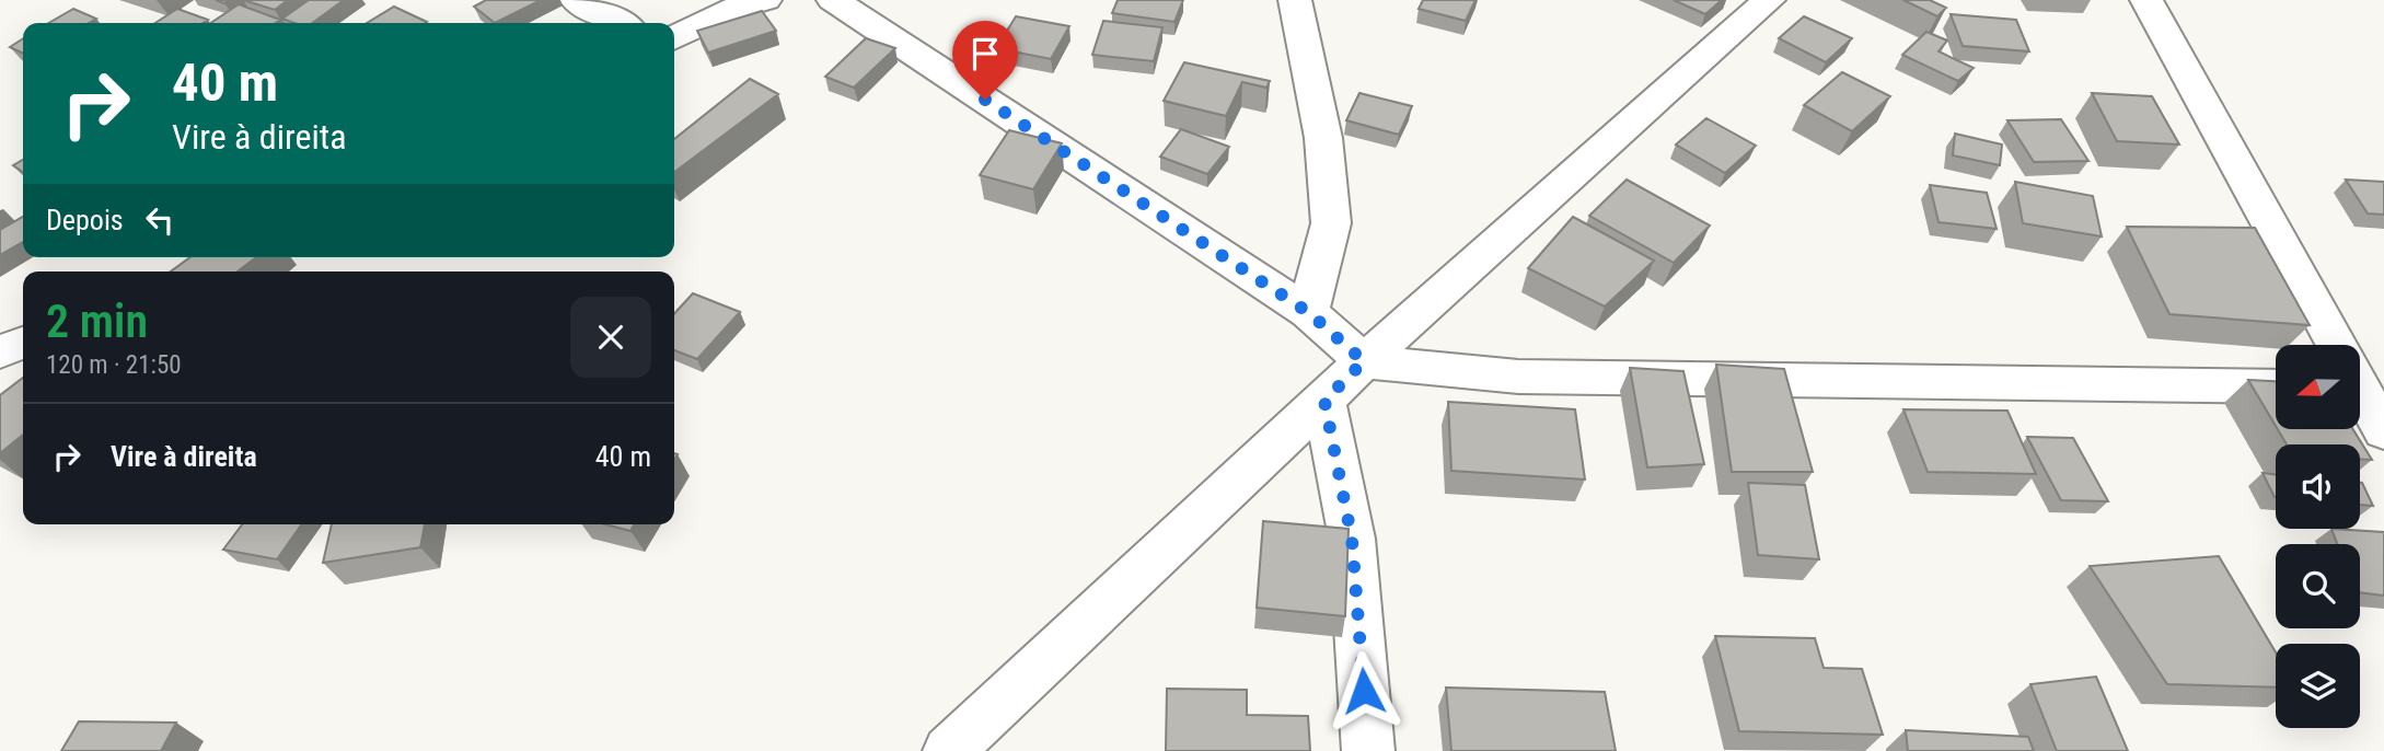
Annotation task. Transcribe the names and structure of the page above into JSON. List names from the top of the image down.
{
  "north": "left",
  "page": {
    "turn": ["40 m", "Vire à direita"],
    "then": "Depois",
    "heading": ["2 min", "120 m · 21:50"],
    "list": [
      {
        "name": "Vire à direita",
        "value": "40 m"
      }
    ]
  }
}
